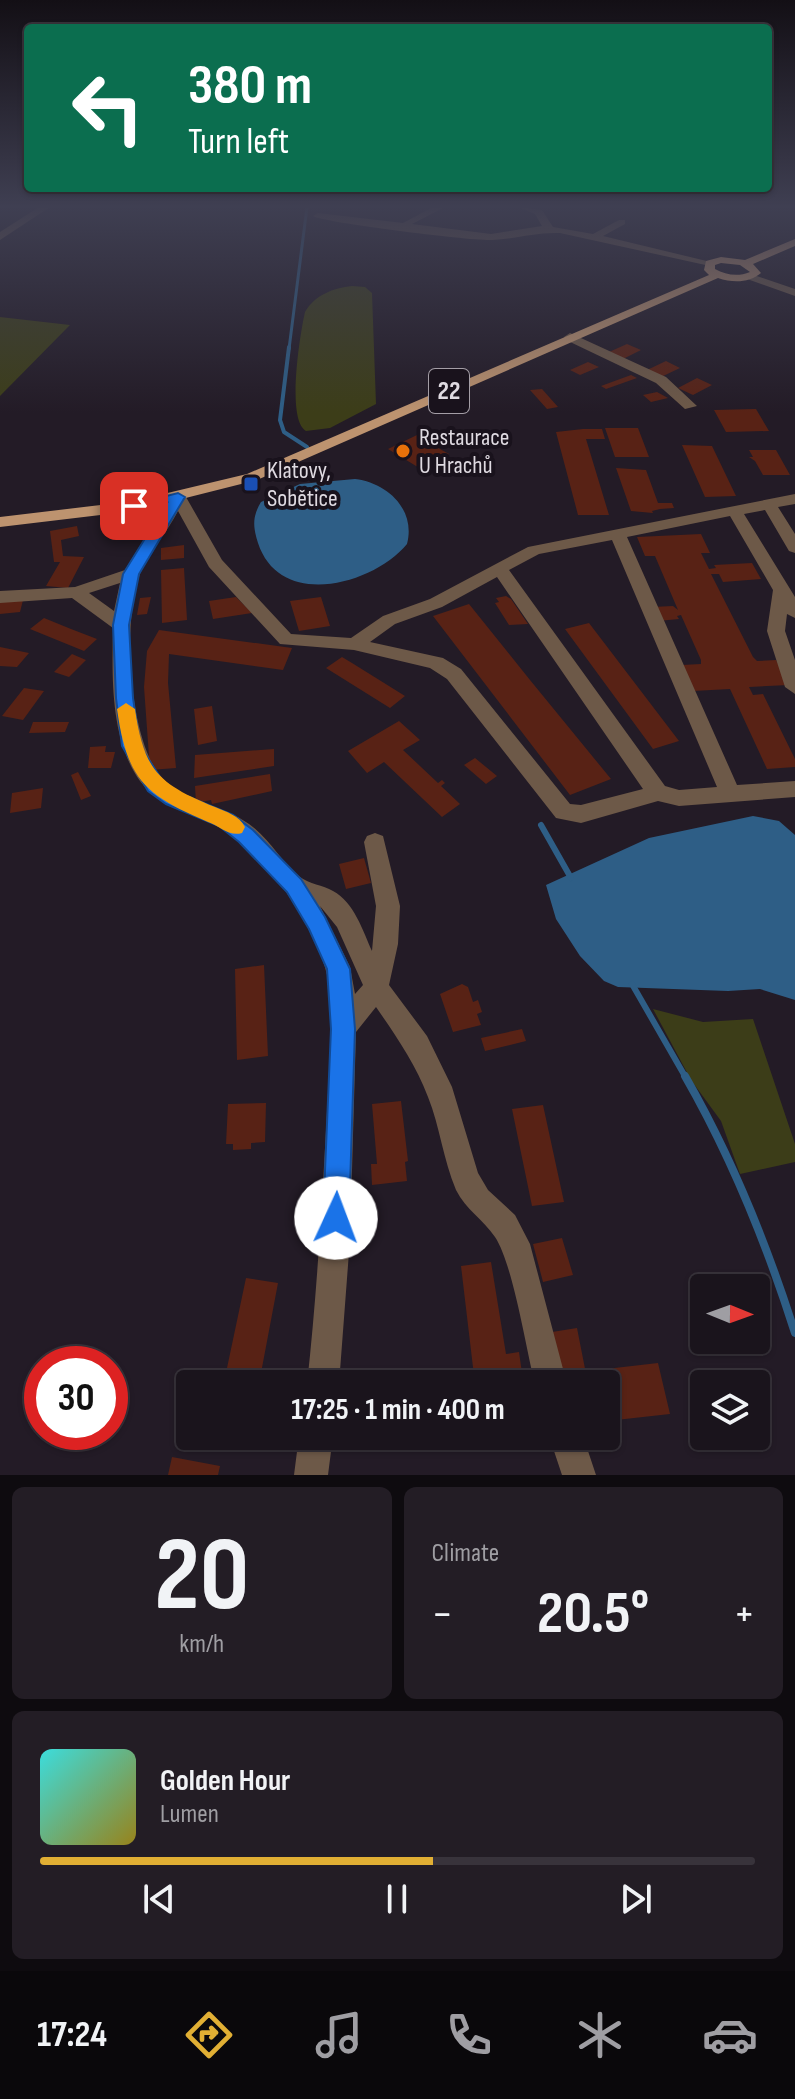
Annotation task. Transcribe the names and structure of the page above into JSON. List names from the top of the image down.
{
  "streets": {
    "main road": ["22"]
  },
  "places": {
    "other": ["Restaurace U Hrachů"],
    "transit": ["Klatovy, Sobětice"]
  },
  "north": "right",
  "page": {
    "turn": ["380 m", "Turn left"],
    "limit": "30",
    "trip": "17:25 · 1 min · 400 m",
    "tile": [
      ["20", "km/h"],
      "Climate"
    ],
    "heat": ["−", "20.5°", "+"],
    "song": ["Golden Hour", "Lumen"],
    "tabs": "17:24"
  }
}
